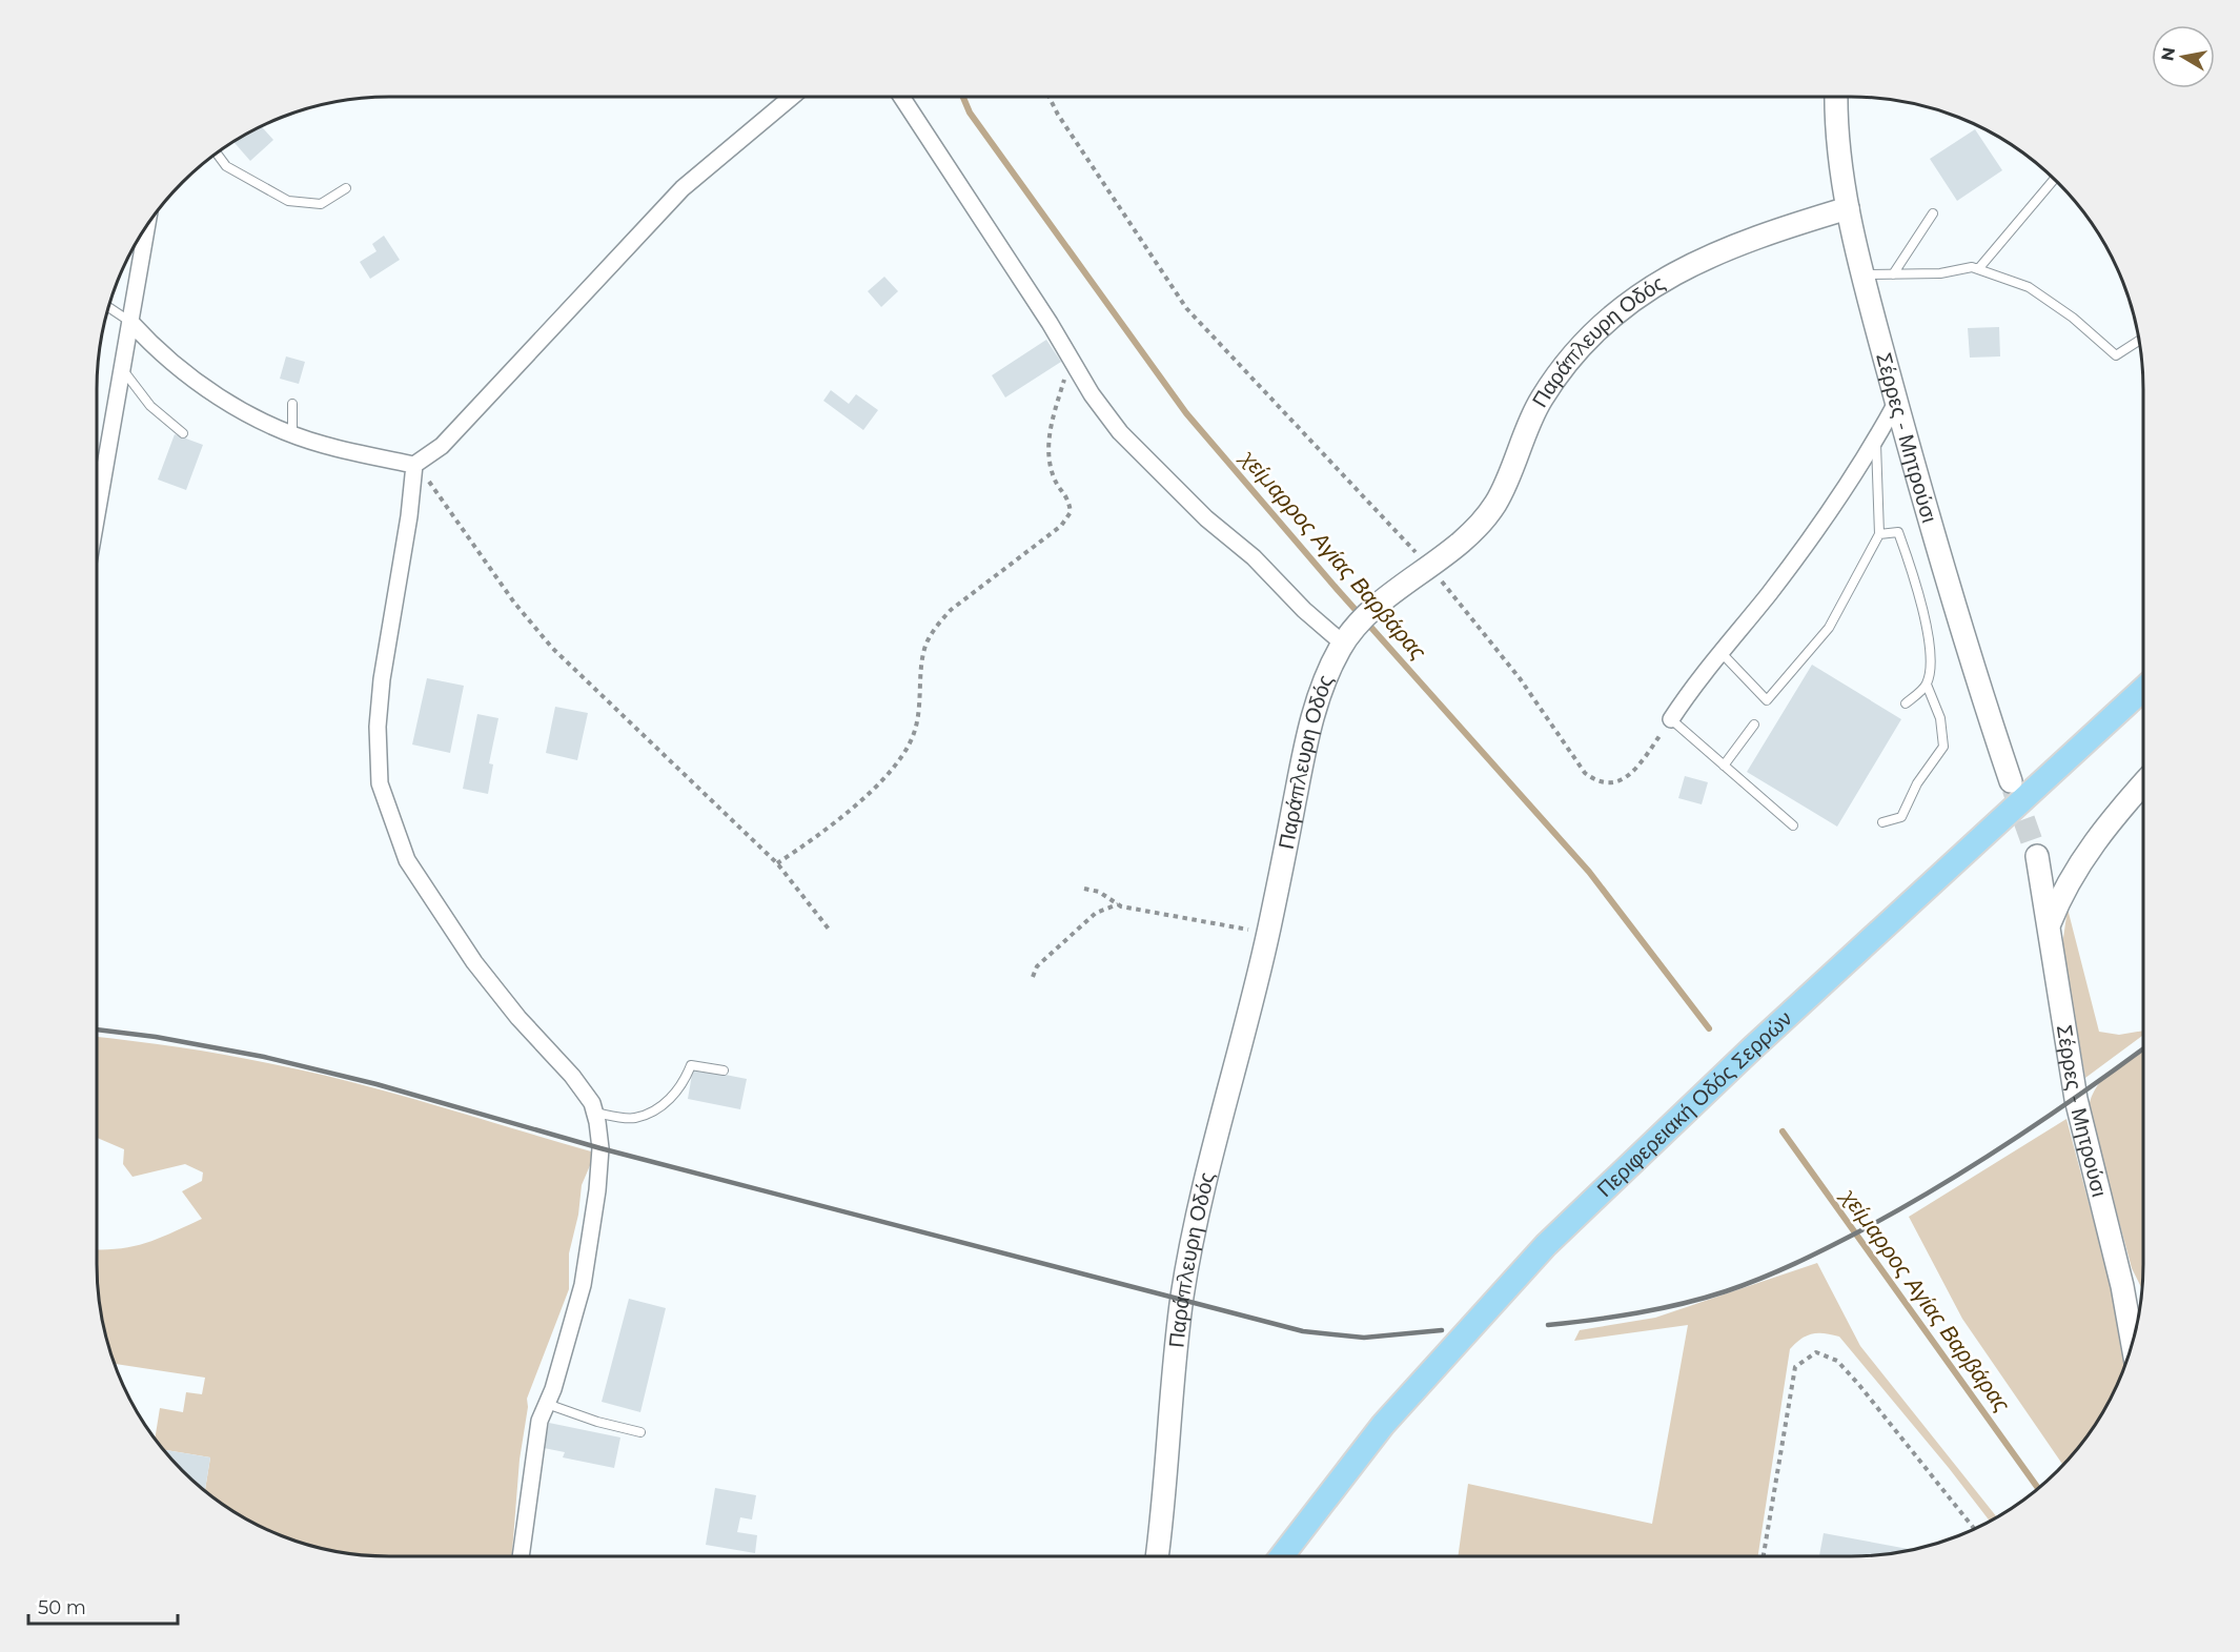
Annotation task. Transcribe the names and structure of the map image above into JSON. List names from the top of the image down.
{
  "streets": {
    "main road": ["Περιφερειακή Οδός Σερρών"],
    "street": ["Παράπλευρη Οδός", "Σέρρες - Μητρούσι"]
  },
  "crossings": [
    ["Παράπλευρη Οδός", "Σέρρες - Μητρούσι"]
  ],
  "water": ["χείμαρρος Αγίας Βαρβάρας"],
  "scale_bar": "50 m",
  "north": "left"
}
